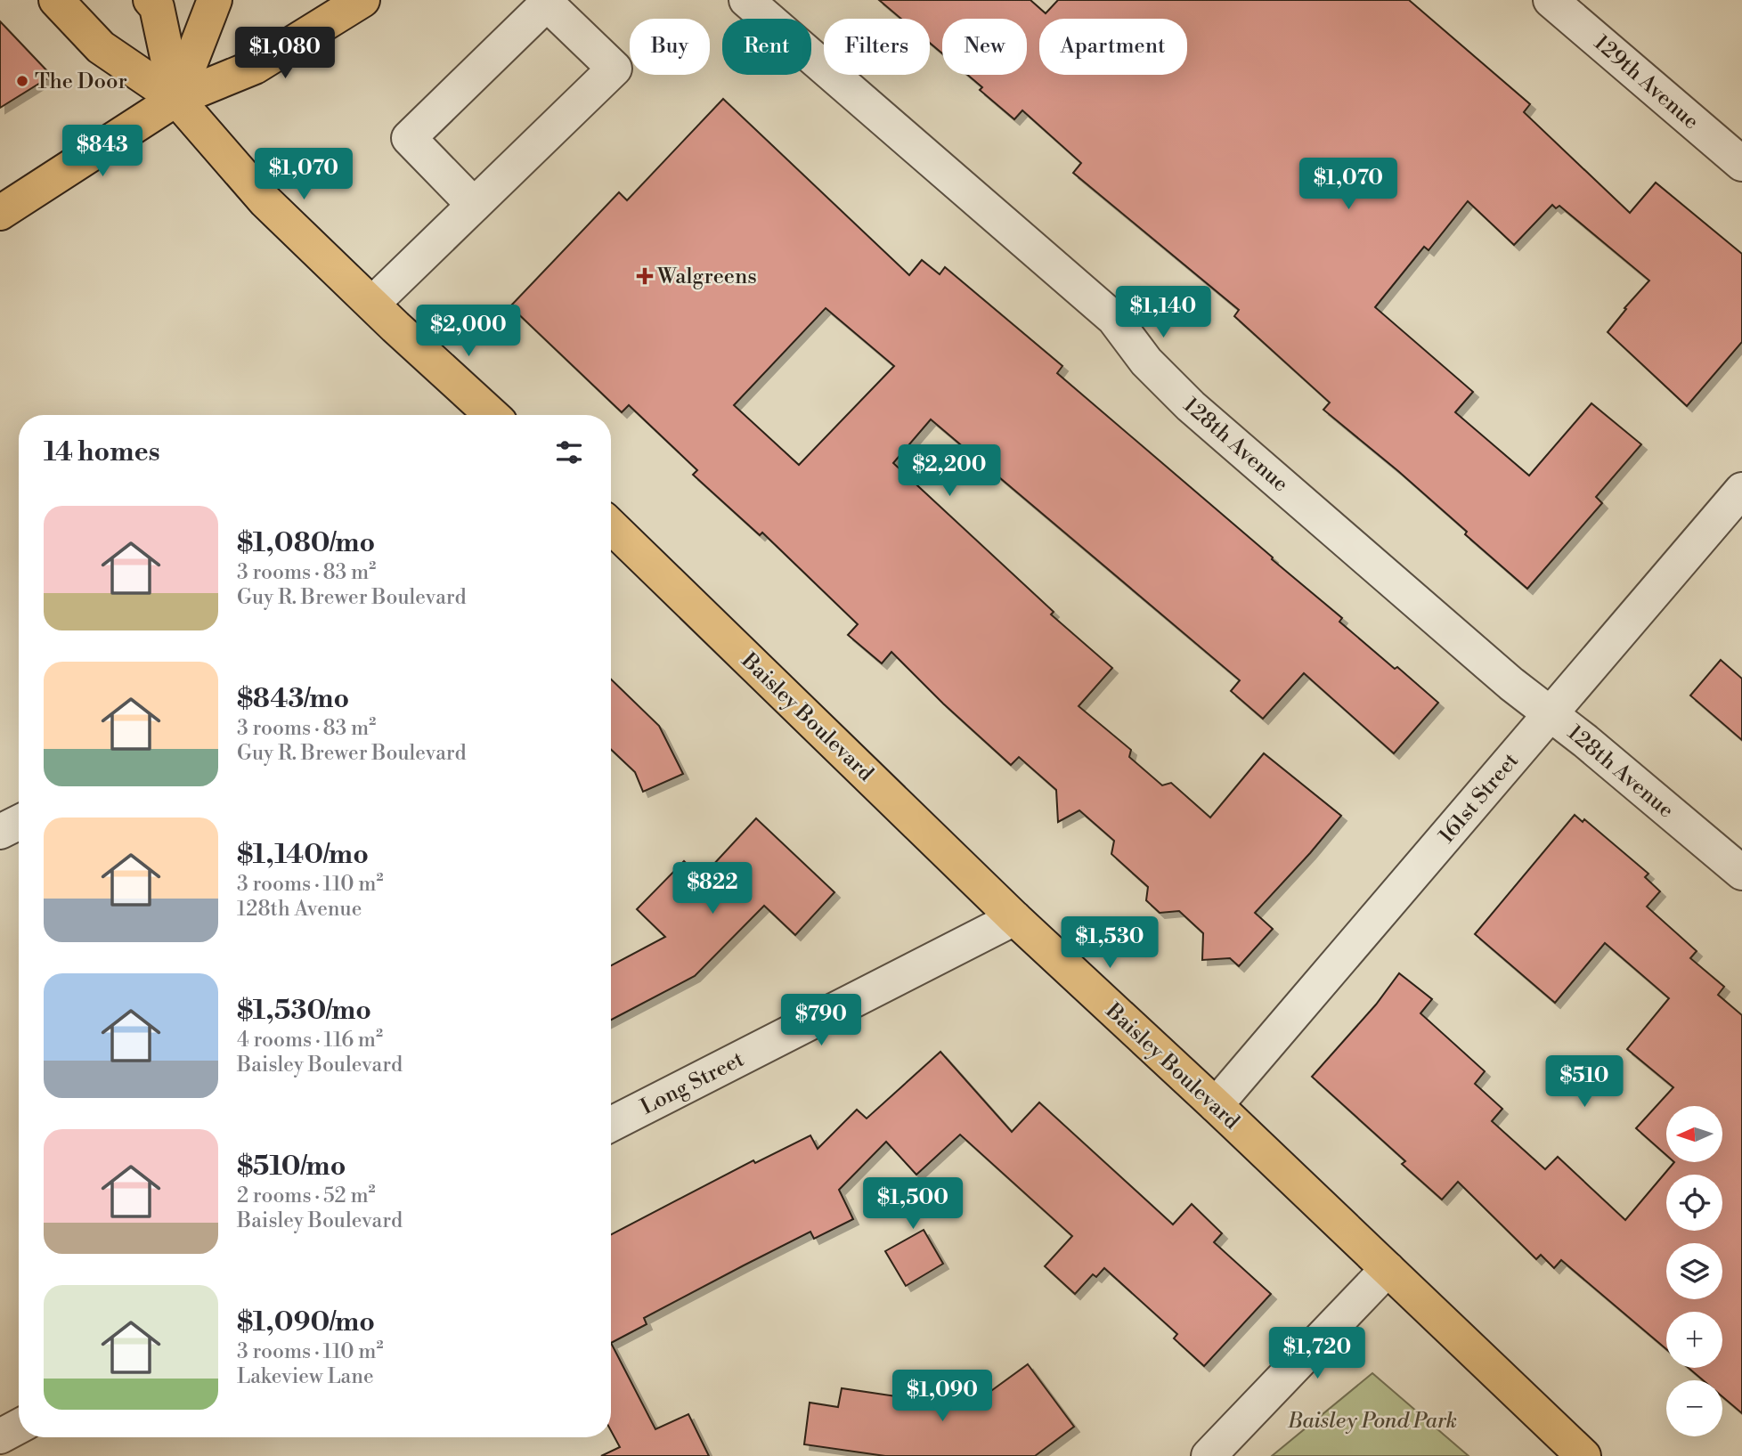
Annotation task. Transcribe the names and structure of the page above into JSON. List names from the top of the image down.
{
  "streets": {
    "main road": ["Baisley Boulevard"],
    "street": [
      "129th Avenue",
      "128th Avenue",
      "161st Street",
      "Long Street"
    ]
  },
  "crossings": [
    ["128th Avenue", "161st Street"],
    ["Baisley Boulevard", "161st Street"],
    ["Baisley Boulevard", "Long Street"]
  ],
  "parks": ["Baisley Pond Park"],
  "places": {
    "other": ["The Door"],
    "health": ["Walgreens"]
  },
  "north": "left",
  "page": {
    "chip": [
      "Buy",
      "Rent",
      "Filters",
      "New",
      "Apartment"
    ],
    "price": [
      "$1,080",
      "$843",
      "$1,070",
      "$1,070",
      "$1,140",
      "$2,000",
      "$2,200",
      "$822",
      "$1,530",
      "$790",
      "$510",
      "$1,500",
      "$1,720",
      "$1,090"
    ],
    "heading": "14 homes",
    "list": [
      {
        "name": "$1,080/mo",
        "note": "3 rooms · 83 m² · Guy R. Brewer Boulevard"
      },
      {
        "name": "$843/mo",
        "note": "3 rooms · 83 m² · Guy R. Brewer Boulevard"
      },
      {
        "name": "$1,140/mo",
        "note": "3 rooms · 110 m² · 128th Avenue"
      },
      {
        "name": "$1,530/mo",
        "note": "4 rooms · 116 m² · Baisley Boulevard"
      },
      {
        "name": "$510/mo",
        "note": "2 rooms · 52 m² · Baisley Boulevard"
      },
      {
        "name": "$1,090/mo",
        "note": "3 rooms · 110 m² · Lakeview Lane"
      }
    ],
    "map_buttons": ["+", "−"]
  }
}
